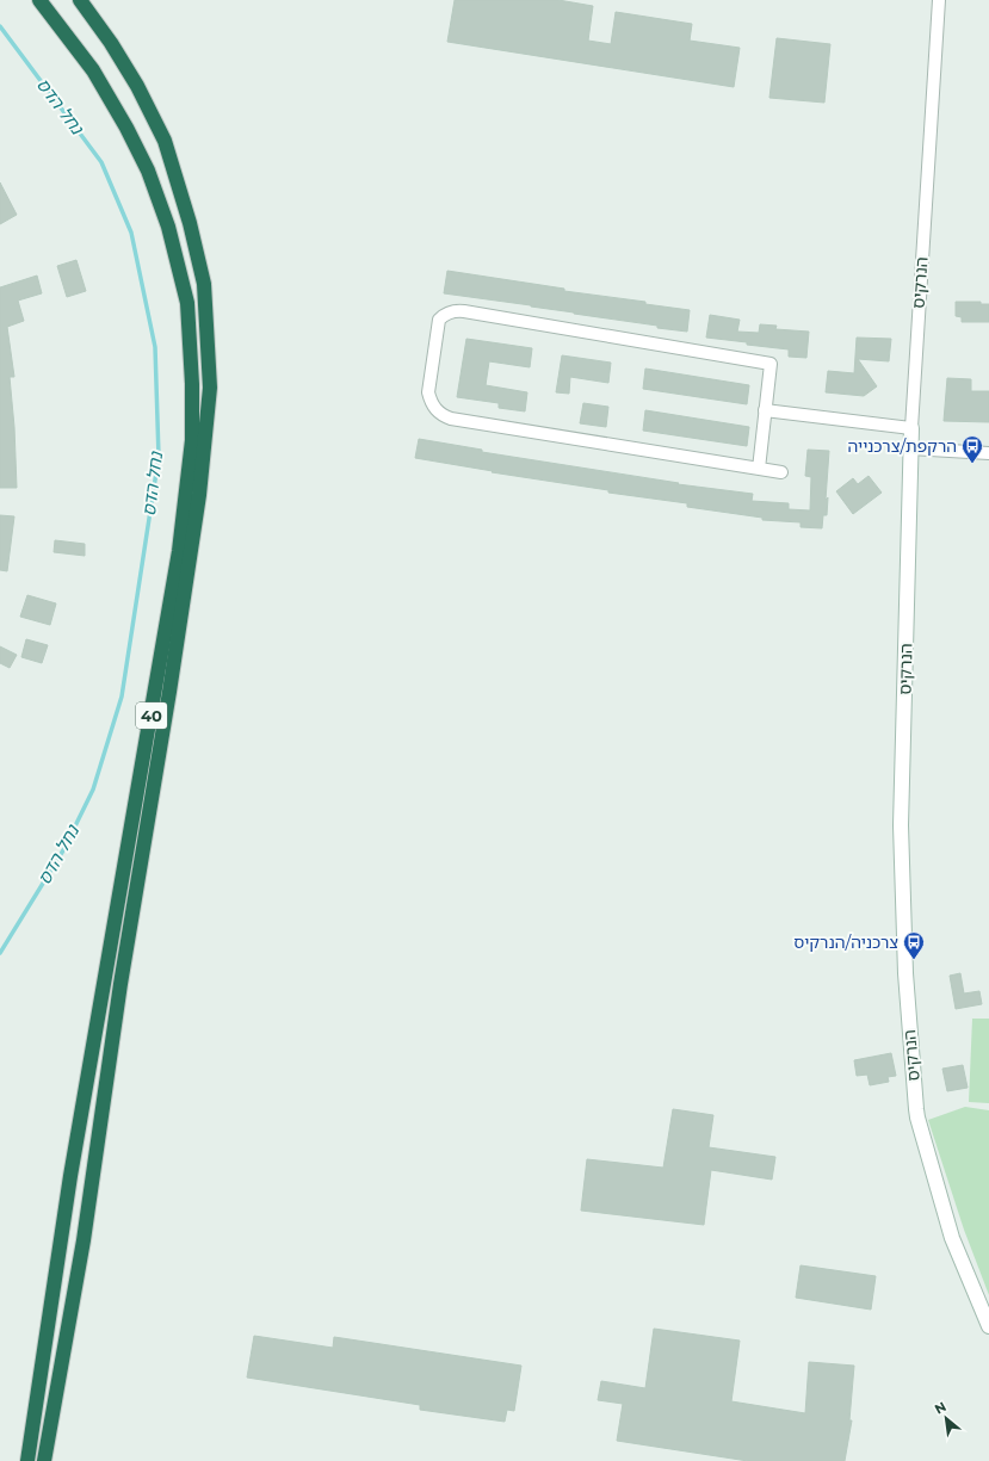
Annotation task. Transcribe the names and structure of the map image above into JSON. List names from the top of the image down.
{
  "streets": {
    "highway": ["40"],
    "street": ["הנרקיס"]
  },
  "water": ["נחל הדס"],
  "places": {
    "bus stop": ["הרקפת/צרכנייה", "צרכניה/הנרקיס"]
  },
  "north": "top left"
}
